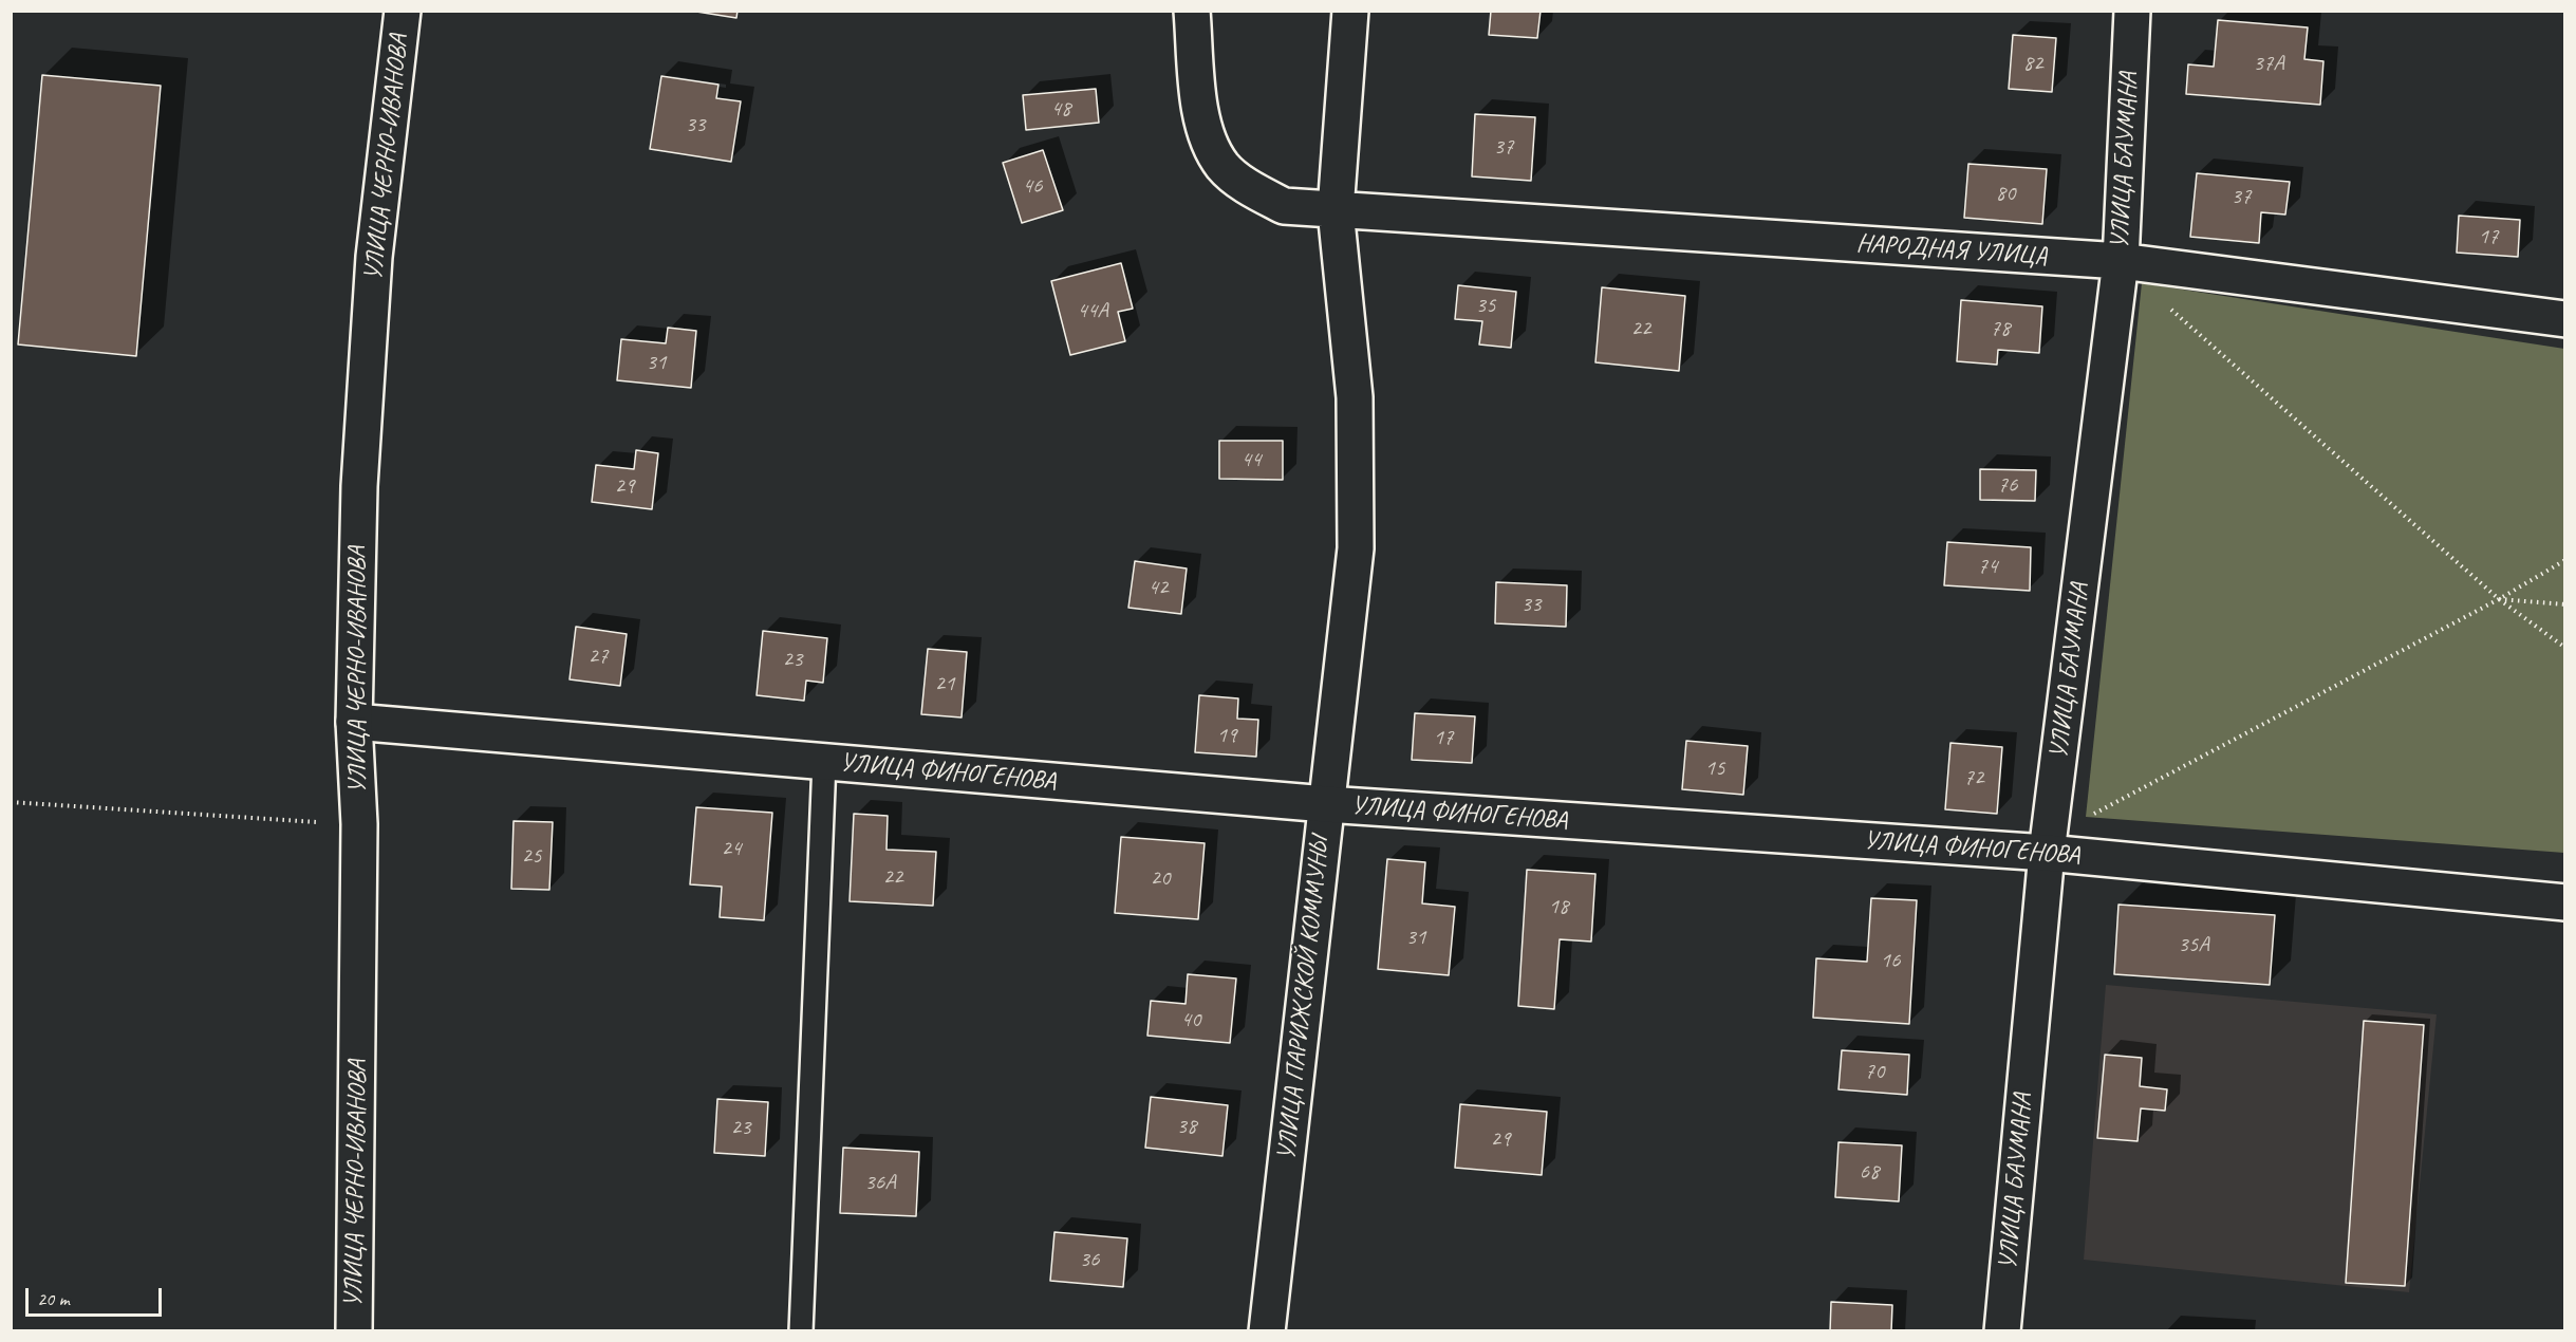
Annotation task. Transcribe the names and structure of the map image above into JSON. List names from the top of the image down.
{
  "streets": {
    "street": [
      "УЛИЦА ЧЕРНО-ИВАНОВА",
      "УЛИЦА БАУМАНА",
      "НАРОДНАЯ УЛИЦА",
      "УЛИЦА ФИНОГЕНОВА",
      "УЛИЦА ПАРИЖСКОЙ КОММУНЫ"
    ]
  },
  "crossings": [
    ["УЛИЦА ЧЕРНО-ИВАНОВА", "УЛИЦА ФИНОГЕНОВА"],
    ["УЛИЦА БАУМАНА", "НАРОДНАЯ УЛИЦА"],
    ["УЛИЦА БАУМАНА", "УЛИЦА ФИНОГЕНОВА"],
    ["НАРОДНАЯ УЛИЦА", "УЛИЦА ПАРИЖСКОЙ КОММУНЫ"],
    ["УЛИЦА ФИНОГЕНОВА", "УЛИЦА ПАРИЖСКОЙ КОММУНЫ"]
  ],
  "house_numbers": [
    "82",
    "37А",
    "48",
    "33",
    "37",
    "46",
    "80",
    "37",
    "17",
    "35",
    "44А",
    "22",
    "78",
    "31",
    "44",
    "76",
    "29",
    "74",
    "42",
    "33",
    "27",
    "23",
    "21",
    "19",
    "17",
    "15",
    "72",
    "24",
    "25",
    "22",
    "20",
    "18",
    "31",
    "35А",
    "16",
    "40",
    "70",
    "38",
    "23",
    "29",
    "68",
    "36А",
    "36"
  ],
  "scale_bar": "20 m"
}
